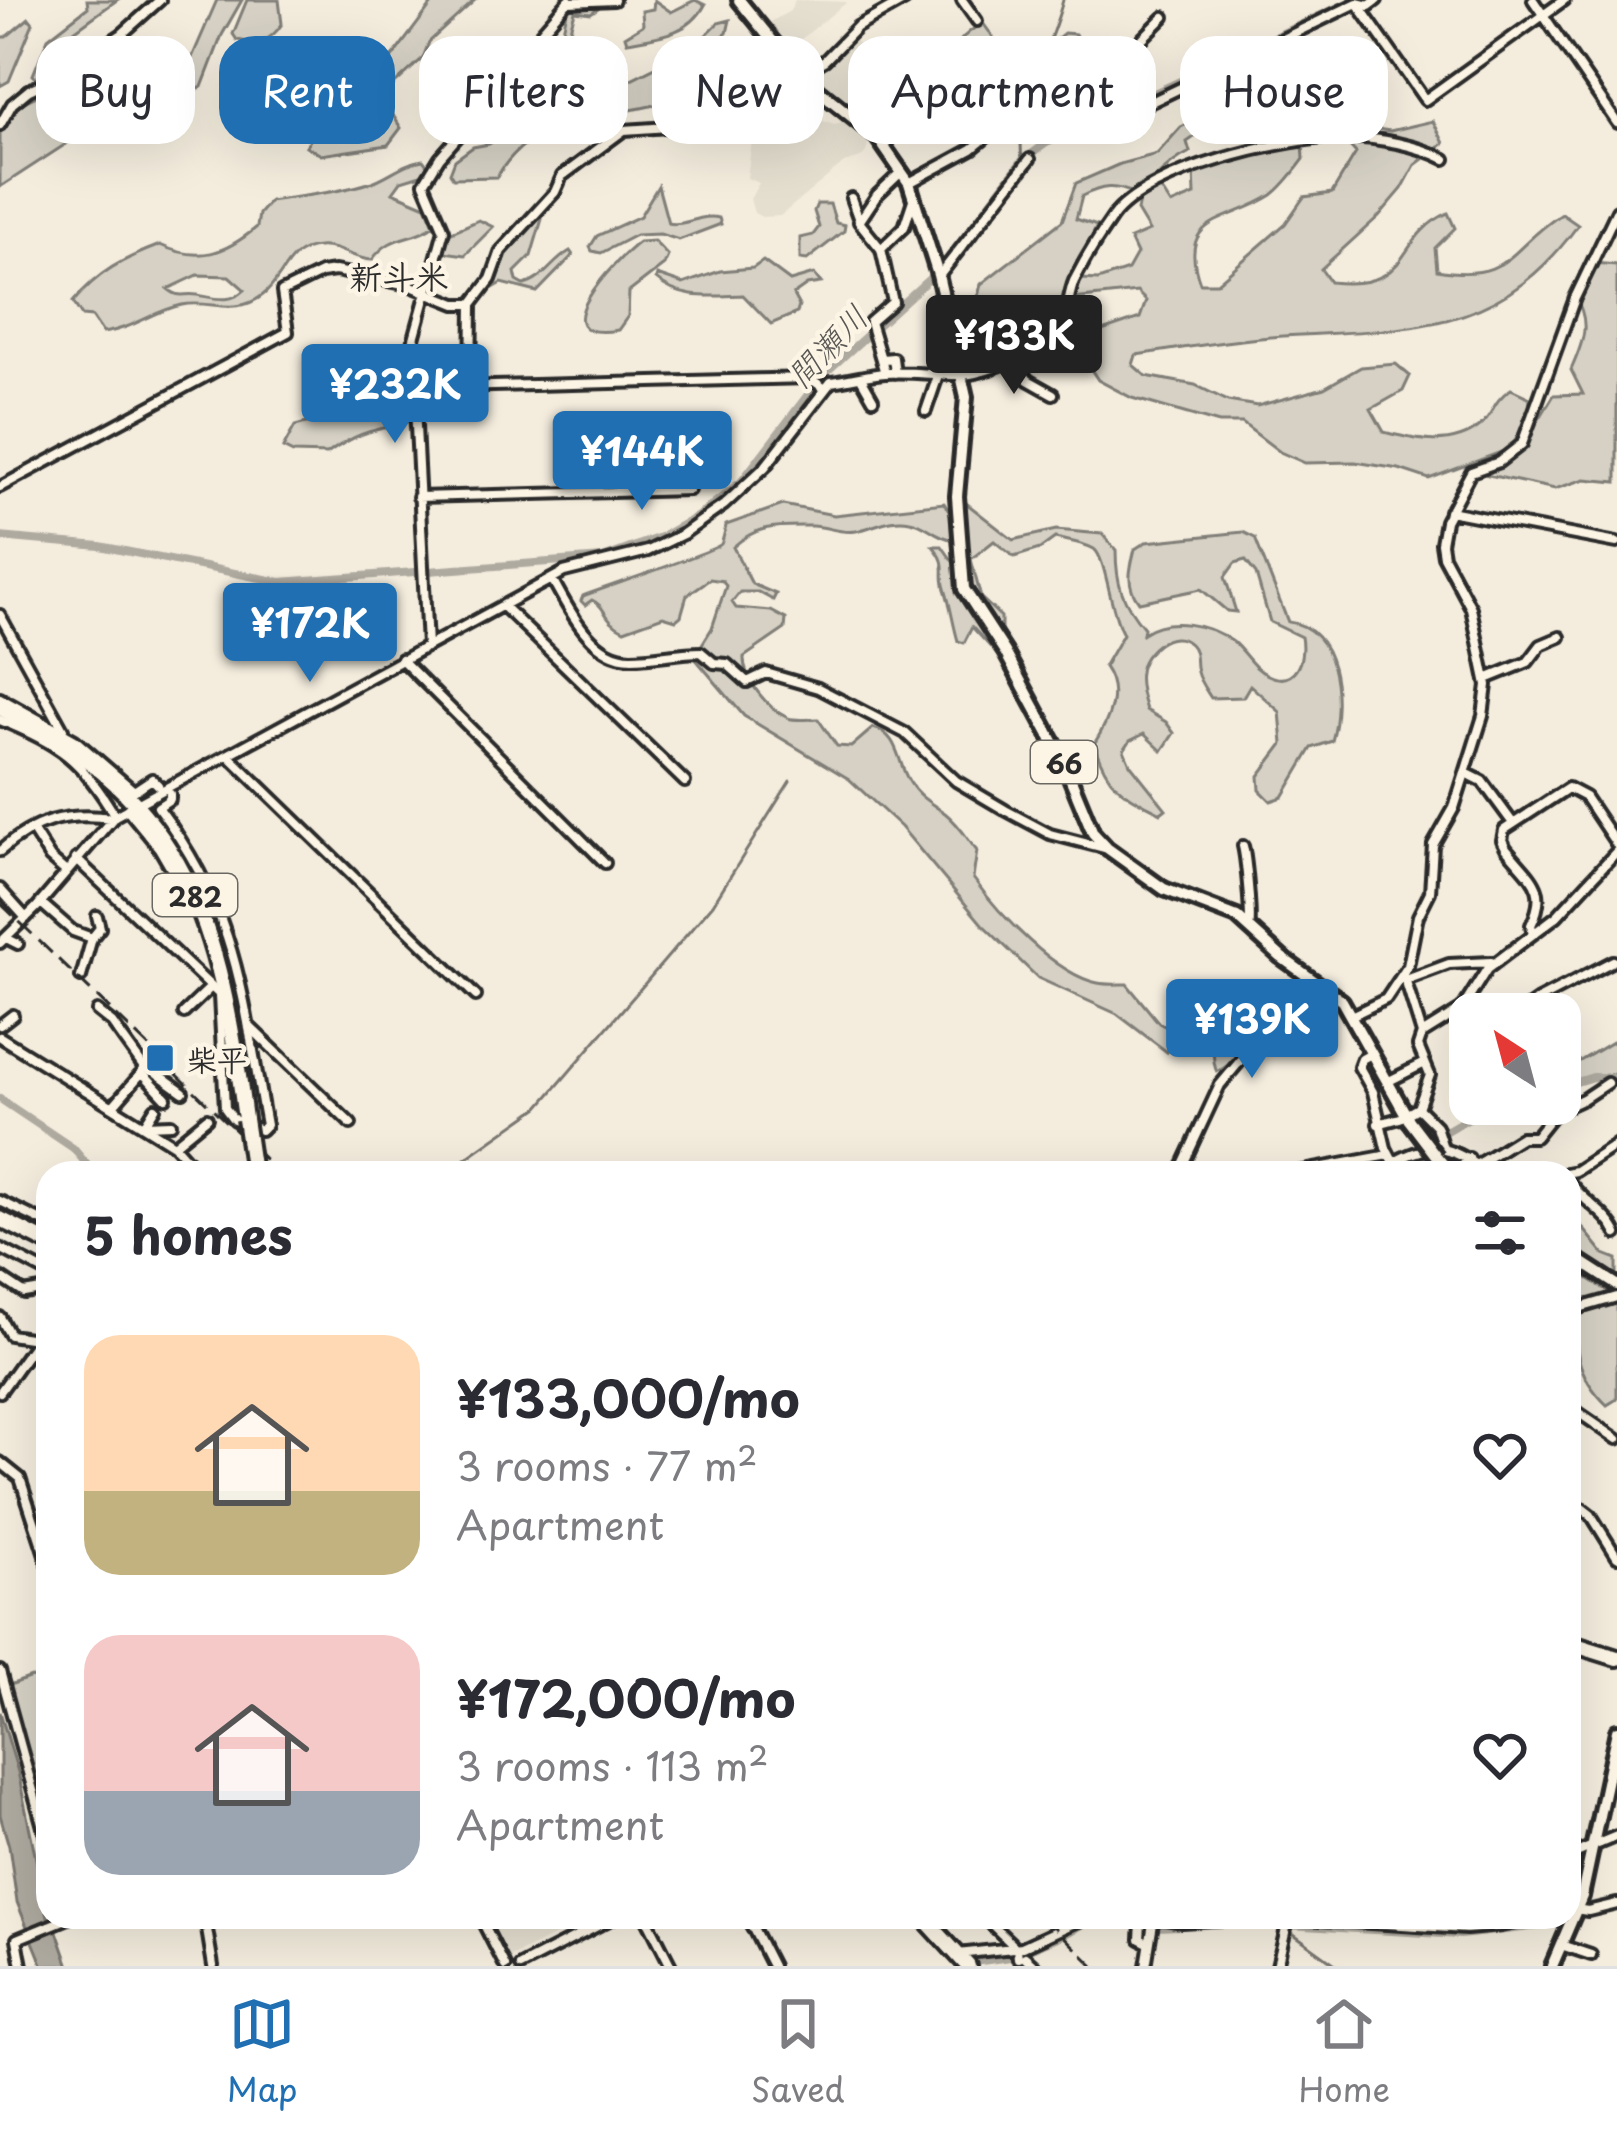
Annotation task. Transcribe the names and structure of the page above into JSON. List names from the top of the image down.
{
  "streets": {
    "highway": ["282"],
    "main road": ["66"]
  },
  "districts": ["新斗米"],
  "water": ["間瀬川"],
  "places": {
    "transit": ["柴平"]
  },
  "north": "top left",
  "page": {
    "chip": [
      "Buy",
      "Rent",
      "Filters",
      "New",
      "Apartment",
      "House"
    ],
    "price": [
      "¥133K",
      "¥232K",
      "¥144K",
      "¥172K",
      "¥139K"
    ],
    "heading": "5 homes",
    "list": [
      {
        "name": "¥133,000/mo",
        "note": "3 rooms · 77 m² · Apartment"
      },
      {
        "name": "¥172,000/mo",
        "note": "3 rooms · 113 m² · Apartment"
      }
    ],
    "tabs": ["Map", "Saved", "Home"]
  }
}
